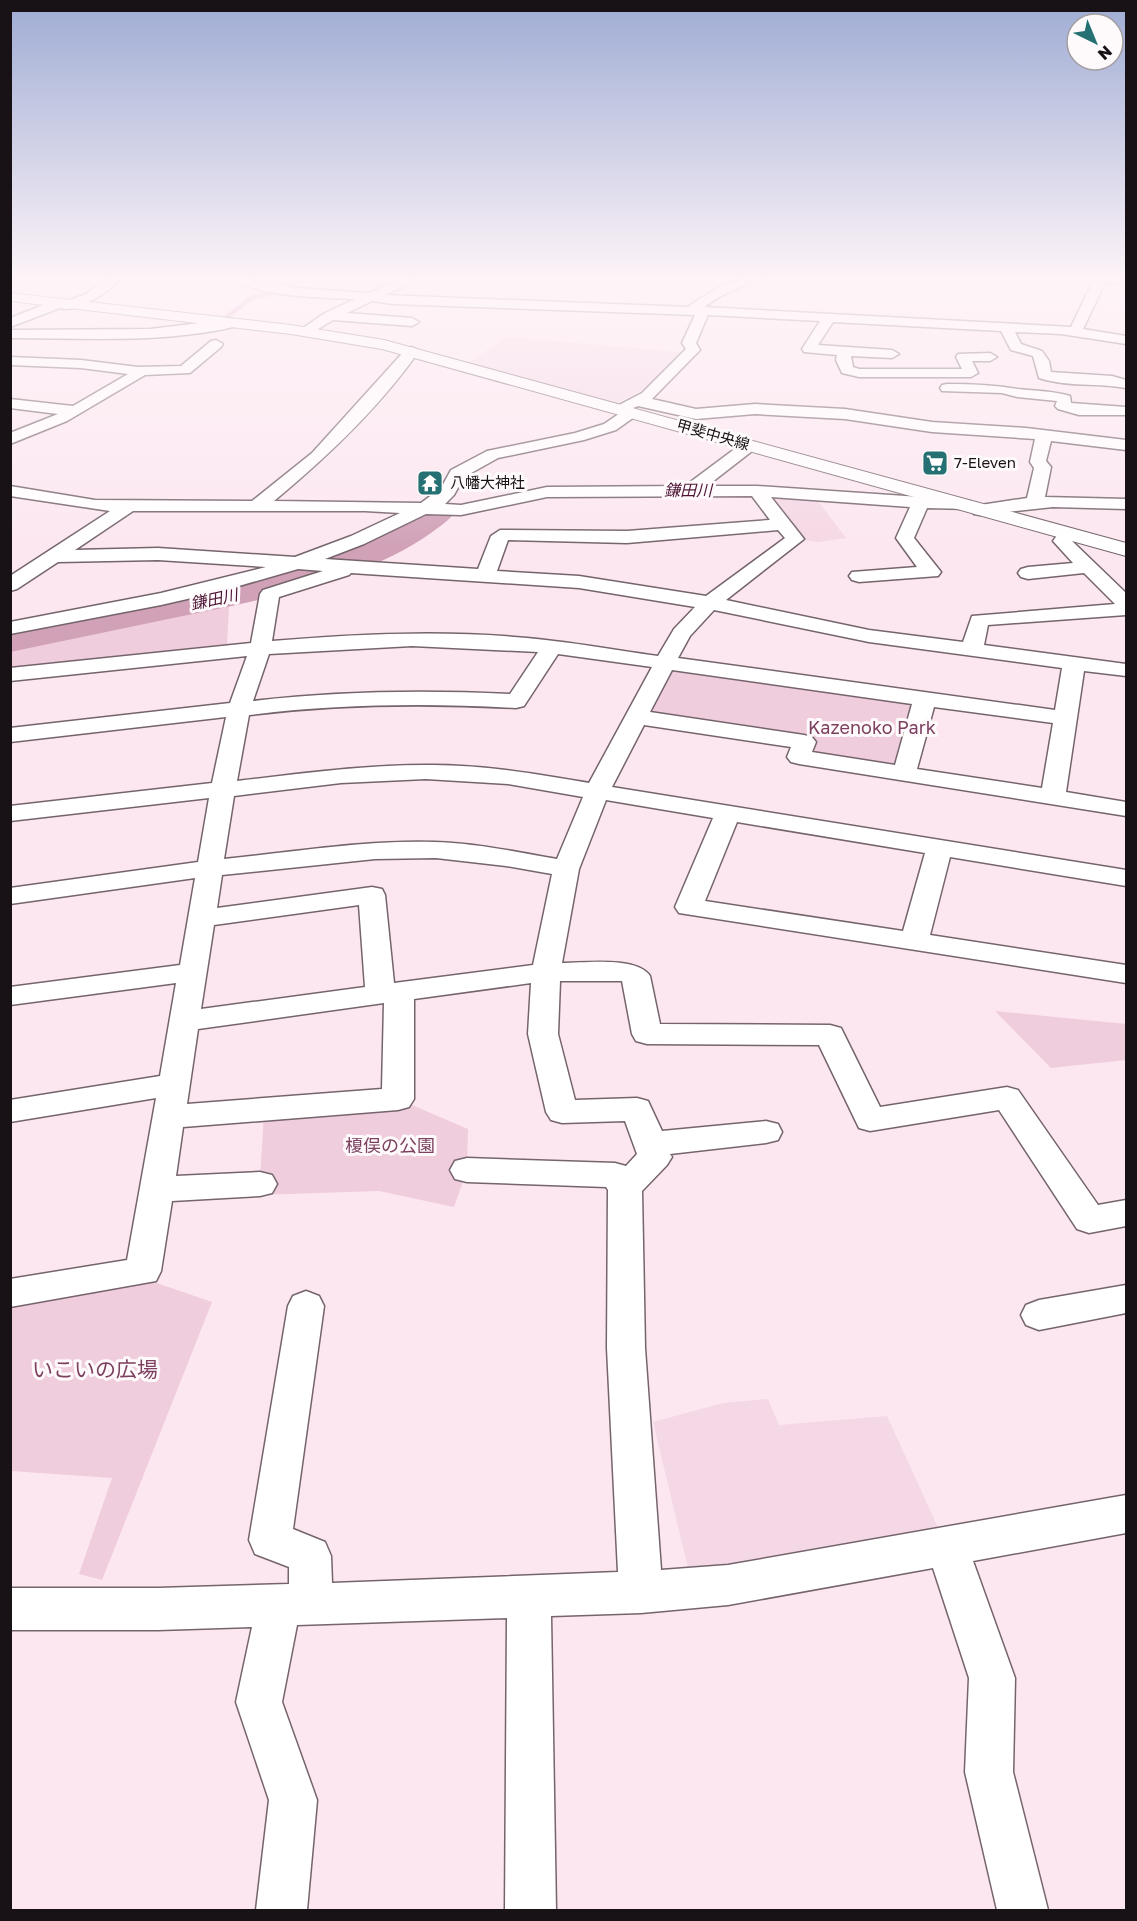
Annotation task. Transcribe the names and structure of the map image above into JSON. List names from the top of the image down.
{
  "streets": {
    "main road": ["甲斐中央線"]
  },
  "water": ["鎌田川"],
  "parks": ["Kazenoko Park", "榎俣の公園", "いこいの広場"],
  "places": {
    "supermarket": ["7-Eleven"],
    "temple": ["八幡大神社"]
  },
  "north": "bottom right"
}
